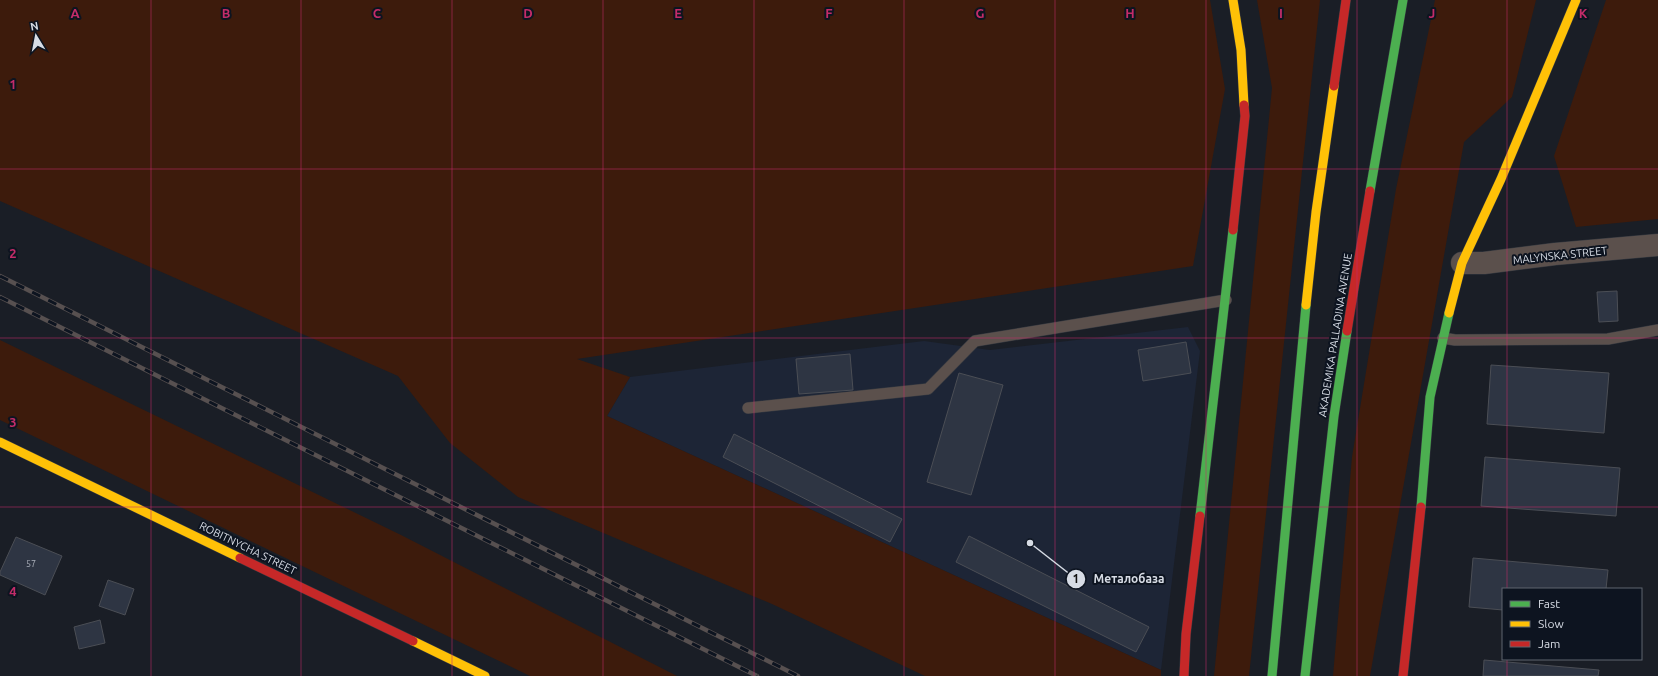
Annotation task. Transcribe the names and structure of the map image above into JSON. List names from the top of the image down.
{
  "streets": {
    "main road": ["AKADEMIKA PALLADINA AVENUE", "ROBITNYCHA STREET"],
    "street": ["MALYNSKA STREET"]
  },
  "places": ["Металобаза"],
  "house_numbers": ["57"],
  "legend": ["Fast", "Slow", "Jam"],
  "north": "top",
  "grid": {
    "columns": [
      "A",
      "B",
      "C",
      "D",
      "E",
      "F",
      "G",
      "H",
      "I",
      "J",
      "K"
    ],
    "rows": [
      "1",
      "2",
      "3",
      "4"
    ]
  }
}
